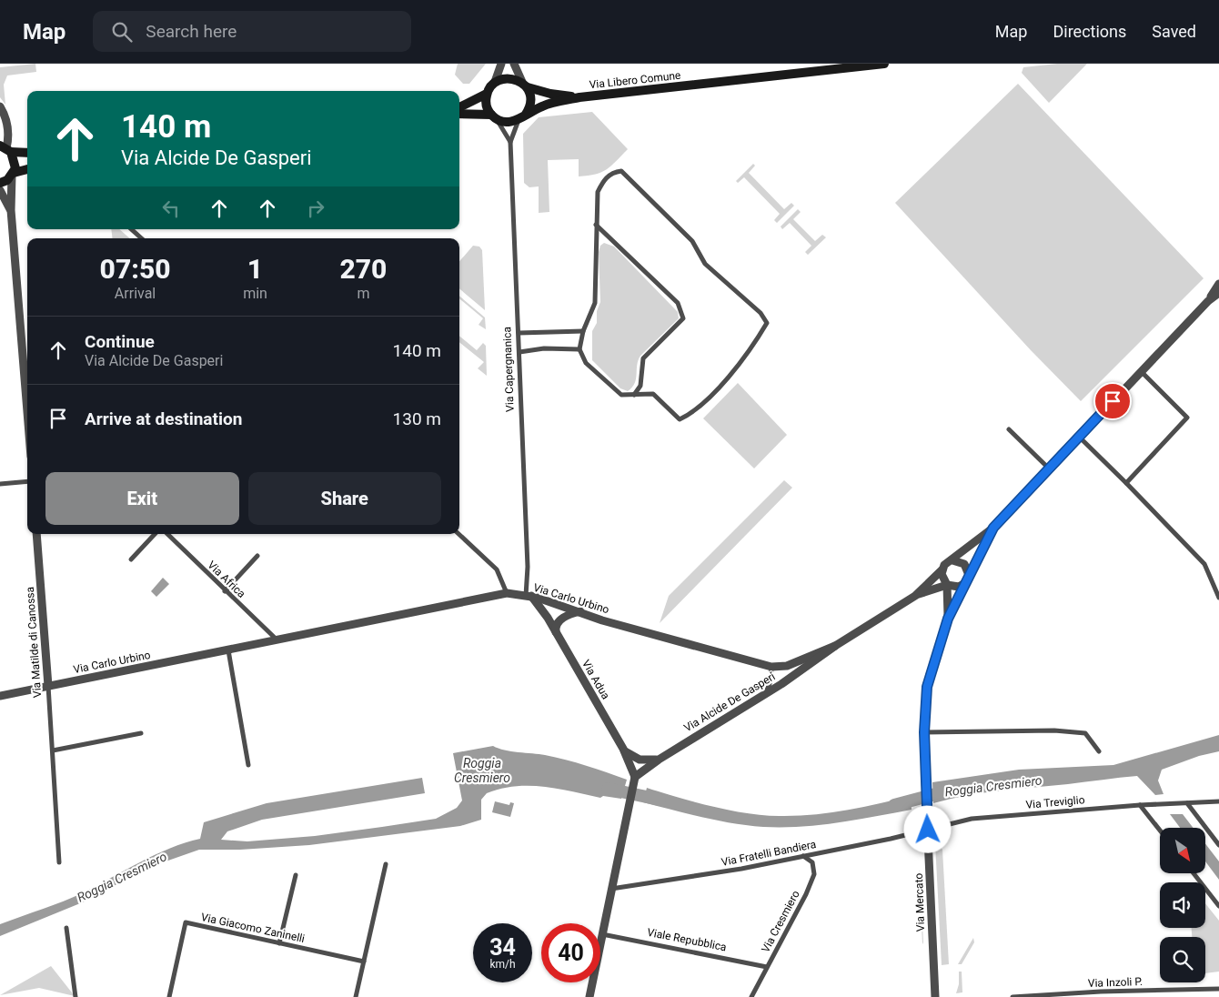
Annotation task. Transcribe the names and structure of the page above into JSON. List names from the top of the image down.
{
  "streets": {
    "main road": ["Via Libero Comune"],
    "street": [
      "Via Capergnanica",
      "Via Africa",
      "Via Carlo Urbino",
      "Via Matilde di Canossa",
      "Via Adua",
      "Via Alcide De Gasperi",
      "Via Treviglio",
      "Via Fratelli Bandiera",
      "Via Mercato",
      "Via Cresmiero",
      "Via Giacomo Zaninelli",
      "Viale Repubblica",
      "Via Inzoli P."
    ]
  },
  "crossings": [
    ["Via Libero Comune", "Via Capergnanica"],
    ["Via Capergnanica", "Via Carlo Urbino"],
    ["Via Capergnanica", "Via Adua"],
    ["Via Africa", "Via Carlo Urbino"],
    ["Via Carlo Urbino", "Via Matilde di Canossa"],
    ["Via Carlo Urbino", "Via Adua"],
    ["Via Carlo Urbino", "Via Alcide De Gasperi"],
    ["Via Adua", "Via Alcide De Gasperi"],
    ["Via Alcide De Gasperi", "Via Mercato"],
    ["Via Treviglio", "Via Fratelli Bandiera"],
    ["Via Treviglio", "Via Mercato"],
    ["Via Fratelli Bandiera", "Via Mercato"],
    ["Via Fratelli Bandiera", "Via Cresmiero"],
    ["Via Cresmiero", "Viale Repubblica"]
  ],
  "water": ["Roggia Cresmiero"],
  "north": "bottom right",
  "page": {
    "header": "Map",
    "search": "Search here",
    "nav": ["Map", "Directions", "Saved"],
    "turn": ["140 m", "Via Alcide De Gasperi"],
    "eta": [
      "07:50",
      "Arrival",
      "1",
      "min",
      "270",
      "m"
    ],
    "list": [
      {
        "name": "Continue",
        "note": "Via Alcide De Gasperi",
        "value": "140 m"
      },
      {
        "name": "Arrive at destination",
        "value": "130 m"
      }
    ],
    "buttons": ["Exit", "Share"],
    "speed": "34 km/h",
    "limit": "40"
  }
}
